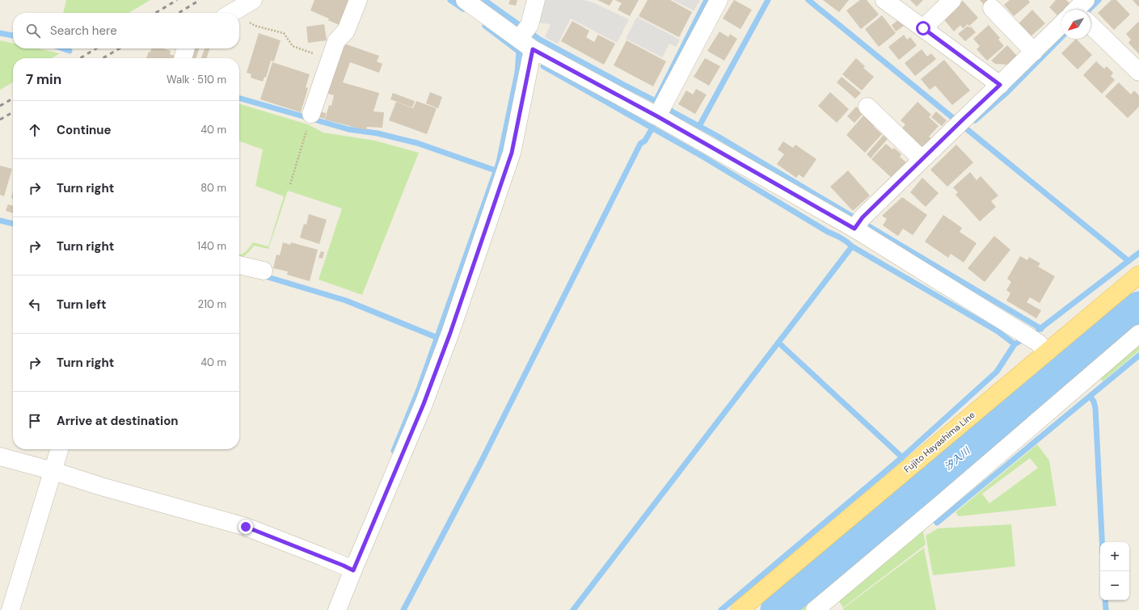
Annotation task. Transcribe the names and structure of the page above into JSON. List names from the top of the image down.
{
  "streets": {
    "main road": ["Fujito Hayashima Line"]
  },
  "water": ["汐入川"],
  "north": "bottom left",
  "page": {
    "search": "Search here",
    "heading": ["7 min", "Walk · 510 m"],
    "list": [
      ["Continue", "40 m"],
      ["Turn right", "80 m"],
      ["Turn right", "140 m"],
      ["Turn left", "210 m"],
      ["Turn right", "40 m"],
      "Arrive at destination"
    ],
    "map_buttons": ["+", "−"]
  }
}
